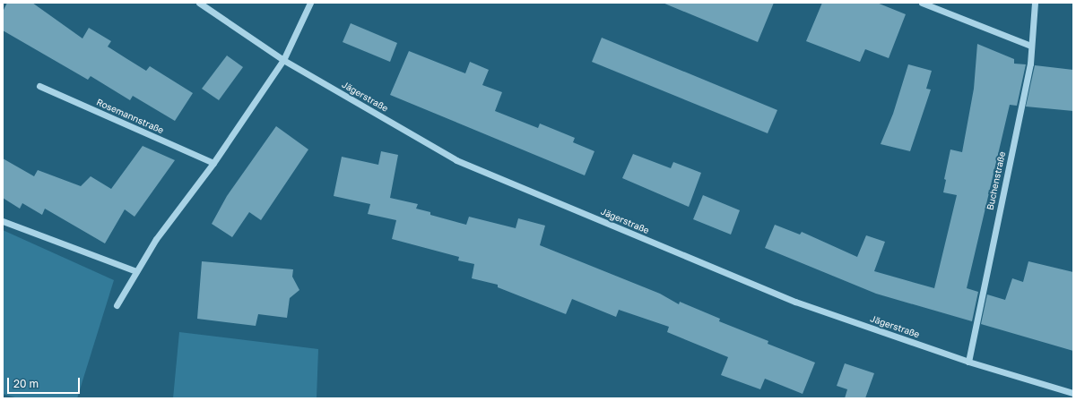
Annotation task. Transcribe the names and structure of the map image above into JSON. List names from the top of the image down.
{
  "streets": {
    "street": ["Jägerstraße", "Rosemannstraße", "Buchenstraße"]
  },
  "crossings": [
    ["Jägerstraße", "Buchenstraße"]
  ],
  "scale_bar": "20 m"
}
